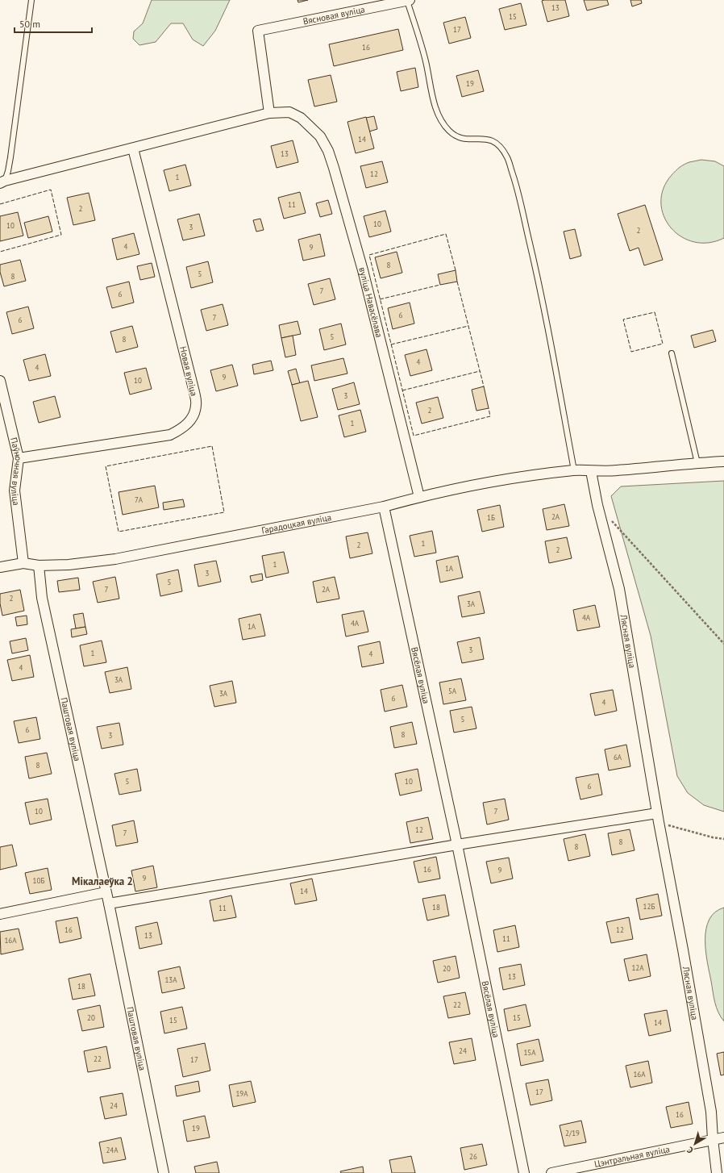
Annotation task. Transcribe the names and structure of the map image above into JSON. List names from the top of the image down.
{
  "streets": {
    "street": [
      "Вясновая вуліца",
      "вуліца Навасёлава",
      "Новая вуліца",
      "Паўночная вуліца",
      "Гарадоцкая вуліца",
      "Лясная вуліца",
      "Вясёлая вуліца",
      "Паштовая вуліца",
      "Цэнтральная вуліца"
    ]
  },
  "crossings": [
    ["Вясновая вуліца", "вуліца Навасёлава"],
    ["вуліца Навасёлава", "Гарадоцкая вуліца"],
    ["Новая вуліца", "Паўночная вуліца"],
    ["Паўночная вуліца", "Гарадоцкая вуліца"],
    ["Гарадоцкая вуліца", "Лясная вуліца"],
    ["Гарадоцкая вуліца", "Вясёлая вуліца"],
    ["Гарадоцкая вуліца", "Паштовая вуліца"],
    ["Лясная вуліца", "Цэнтральная вуліца"]
  ],
  "districts": ["Мікалаеўка 2"],
  "house_numbers": [
    "13",
    "15",
    "17",
    "16",
    "19",
    "14",
    "13",
    "12",
    "1",
    "11",
    "2",
    "10",
    "10",
    "3",
    "2",
    "4",
    "9",
    "8",
    "5",
    "8",
    "7",
    "6",
    "6",
    "7",
    "6",
    "5",
    "8",
    "4",
    "4",
    "9",
    "10",
    "3",
    "2",
    "1",
    "7А",
    "2А",
    "1Б",
    "1",
    "2",
    "2",
    "1",
    "1А",
    "3",
    "5",
    "7",
    "2А",
    "2",
    "3А",
    "4А",
    "4А",
    "1А",
    "3",
    "1",
    "4",
    "4",
    "3А",
    "5А",
    "3А",
    "6",
    "4",
    "5",
    "6",
    "8",
    "3",
    "6А",
    "8",
    "5",
    "10",
    "6",
    "10",
    "7",
    "12",
    "7",
    "8",
    "8",
    "16",
    "9",
    "9",
    "10Б",
    "14",
    "12Б",
    "18",
    "11",
    "16",
    "12",
    "13",
    "11",
    "16А",
    "12А",
    "20",
    "13",
    "13А",
    "18",
    "22",
    "20",
    "15",
    "15",
    "14",
    "24",
    "15А",
    "22",
    "17",
    "16А",
    "17",
    "19А",
    "24",
    "16",
    "19",
    "2/19",
    "24А",
    "26"
  ],
  "scale_bar": "50 m",
  "north": "bottom left"
}
